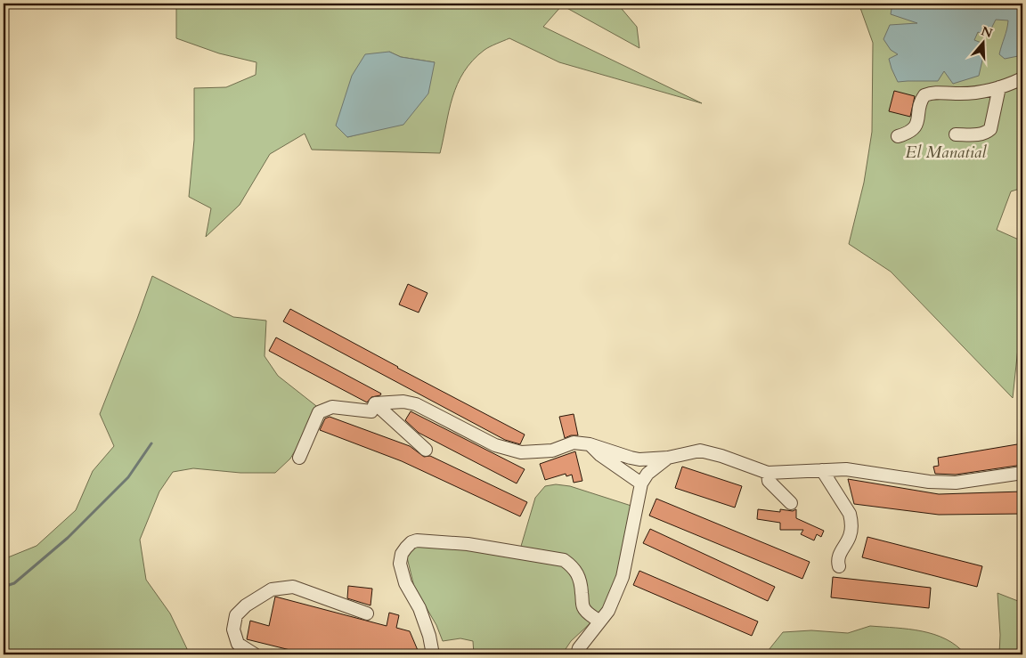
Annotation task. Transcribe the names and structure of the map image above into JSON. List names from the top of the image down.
{
  "parks": ["El Manatial"],
  "north": "top"
}
